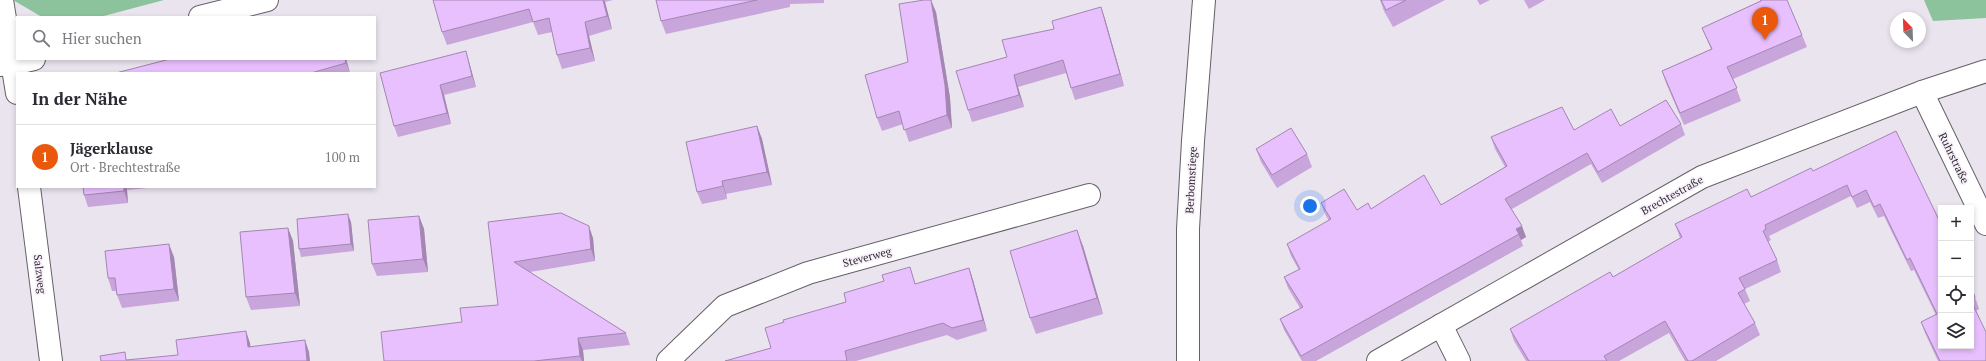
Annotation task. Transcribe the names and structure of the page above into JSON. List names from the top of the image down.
{
  "streets": {
    "street": [
      "Ruhrstraße",
      "Berbomstiege",
      "Brechtestraße",
      "Steverweg",
      "Salzweg"
    ]
  },
  "crossings": [
    ["Ruhrstraße", "Brechtestraße"]
  ],
  "north": "top left",
  "page": {
    "pins": "1",
    "search": "Hier suchen",
    "heading": "In der Nähe",
    "list": [
      {
        "mark": "1",
        "name": "Jägerklause",
        "note": "Ort · Brechtestraße",
        "value": "100 m"
      }
    ],
    "map_buttons": ["+", "−"]
  }
}
